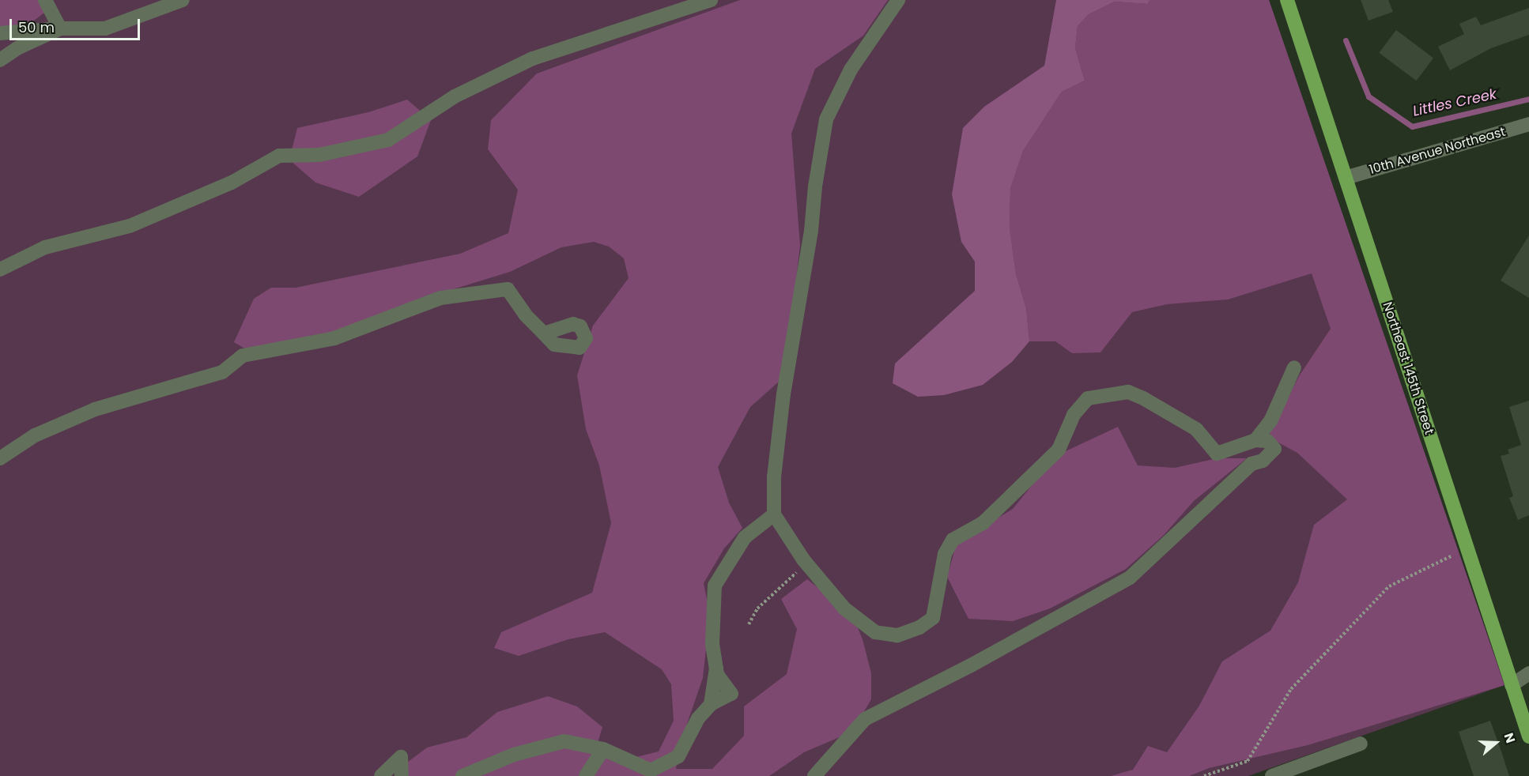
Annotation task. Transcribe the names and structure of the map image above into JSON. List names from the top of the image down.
{
  "streets": {
    "main road": ["Northeast 145th Street"],
    "street": ["10th Avenue Northeast"]
  },
  "crossings": [
    ["10th Avenue Northeast", "Northeast 145th Street"]
  ],
  "water": ["Littles Creek"],
  "scale_bar": "50 m",
  "north": "right"
}
